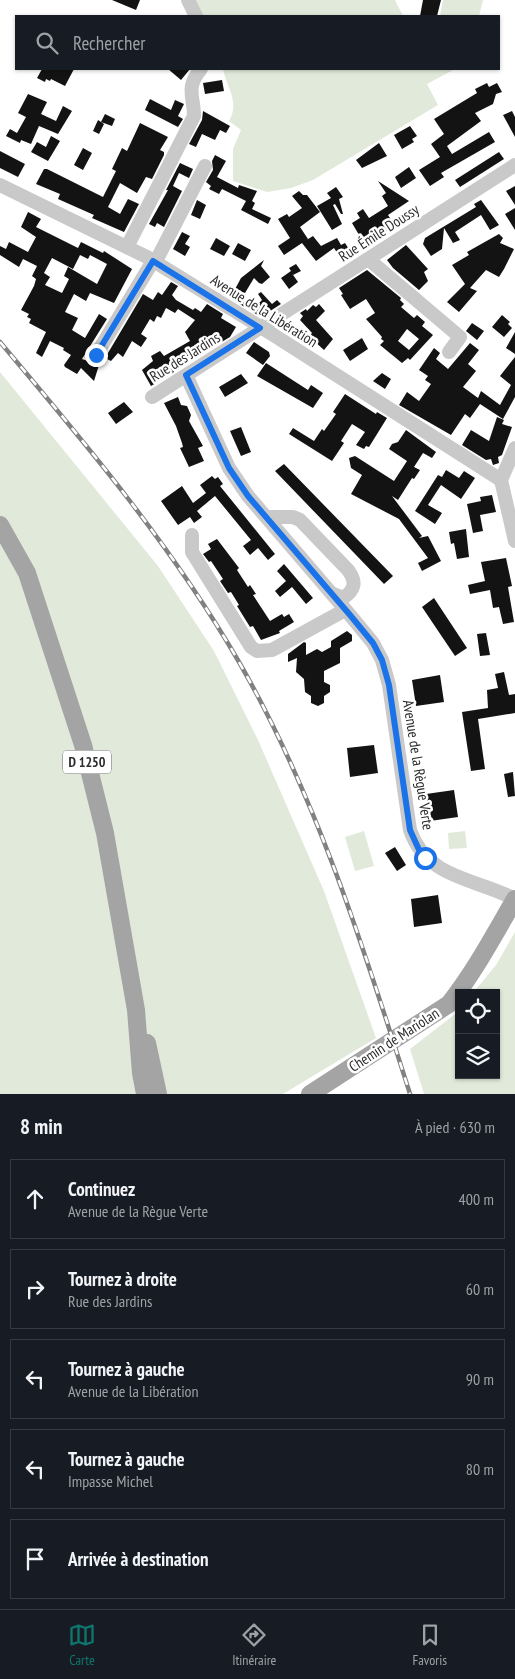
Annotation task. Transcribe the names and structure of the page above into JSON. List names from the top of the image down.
{
  "streets": {
    "main road": ["D 1250", "Chemin de Mariolan"],
    "street": [
      "Rue Émile Doussy",
      "Avenue de la Libération",
      "Rue des Jardins",
      "Avenue de la Règue Verte"
    ]
  },
  "crossings": [
    ["Rue Émile Doussy", "Avenue de la Libération"],
    ["Rue Émile Doussy", "Rue des Jardins"],
    ["Avenue de la Libération", "Rue des Jardins"],
    ["Rue des Jardins", "Avenue de la Règue Verte"],
    ["Avenue de la Règue Verte", "Chemin de Mariolan"]
  ],
  "page": {
    "search": "Rechercher",
    "heading": ["8 min", "À pied · 630 m"],
    "list": [
      ["Continuez", "Avenue de la Règue Verte", "400 m"],
      ["Tournez à droite", "Rue des Jardins", "60 m"],
      ["Tournez à gauche", "Avenue de la Libération", "90 m"],
      ["Tournez à gauche", "Impasse Michel", "80 m"],
      "Arrivée à destination"
    ],
    "nav": ["Carte", "Itinéraire", "Favoris"]
  }
}
